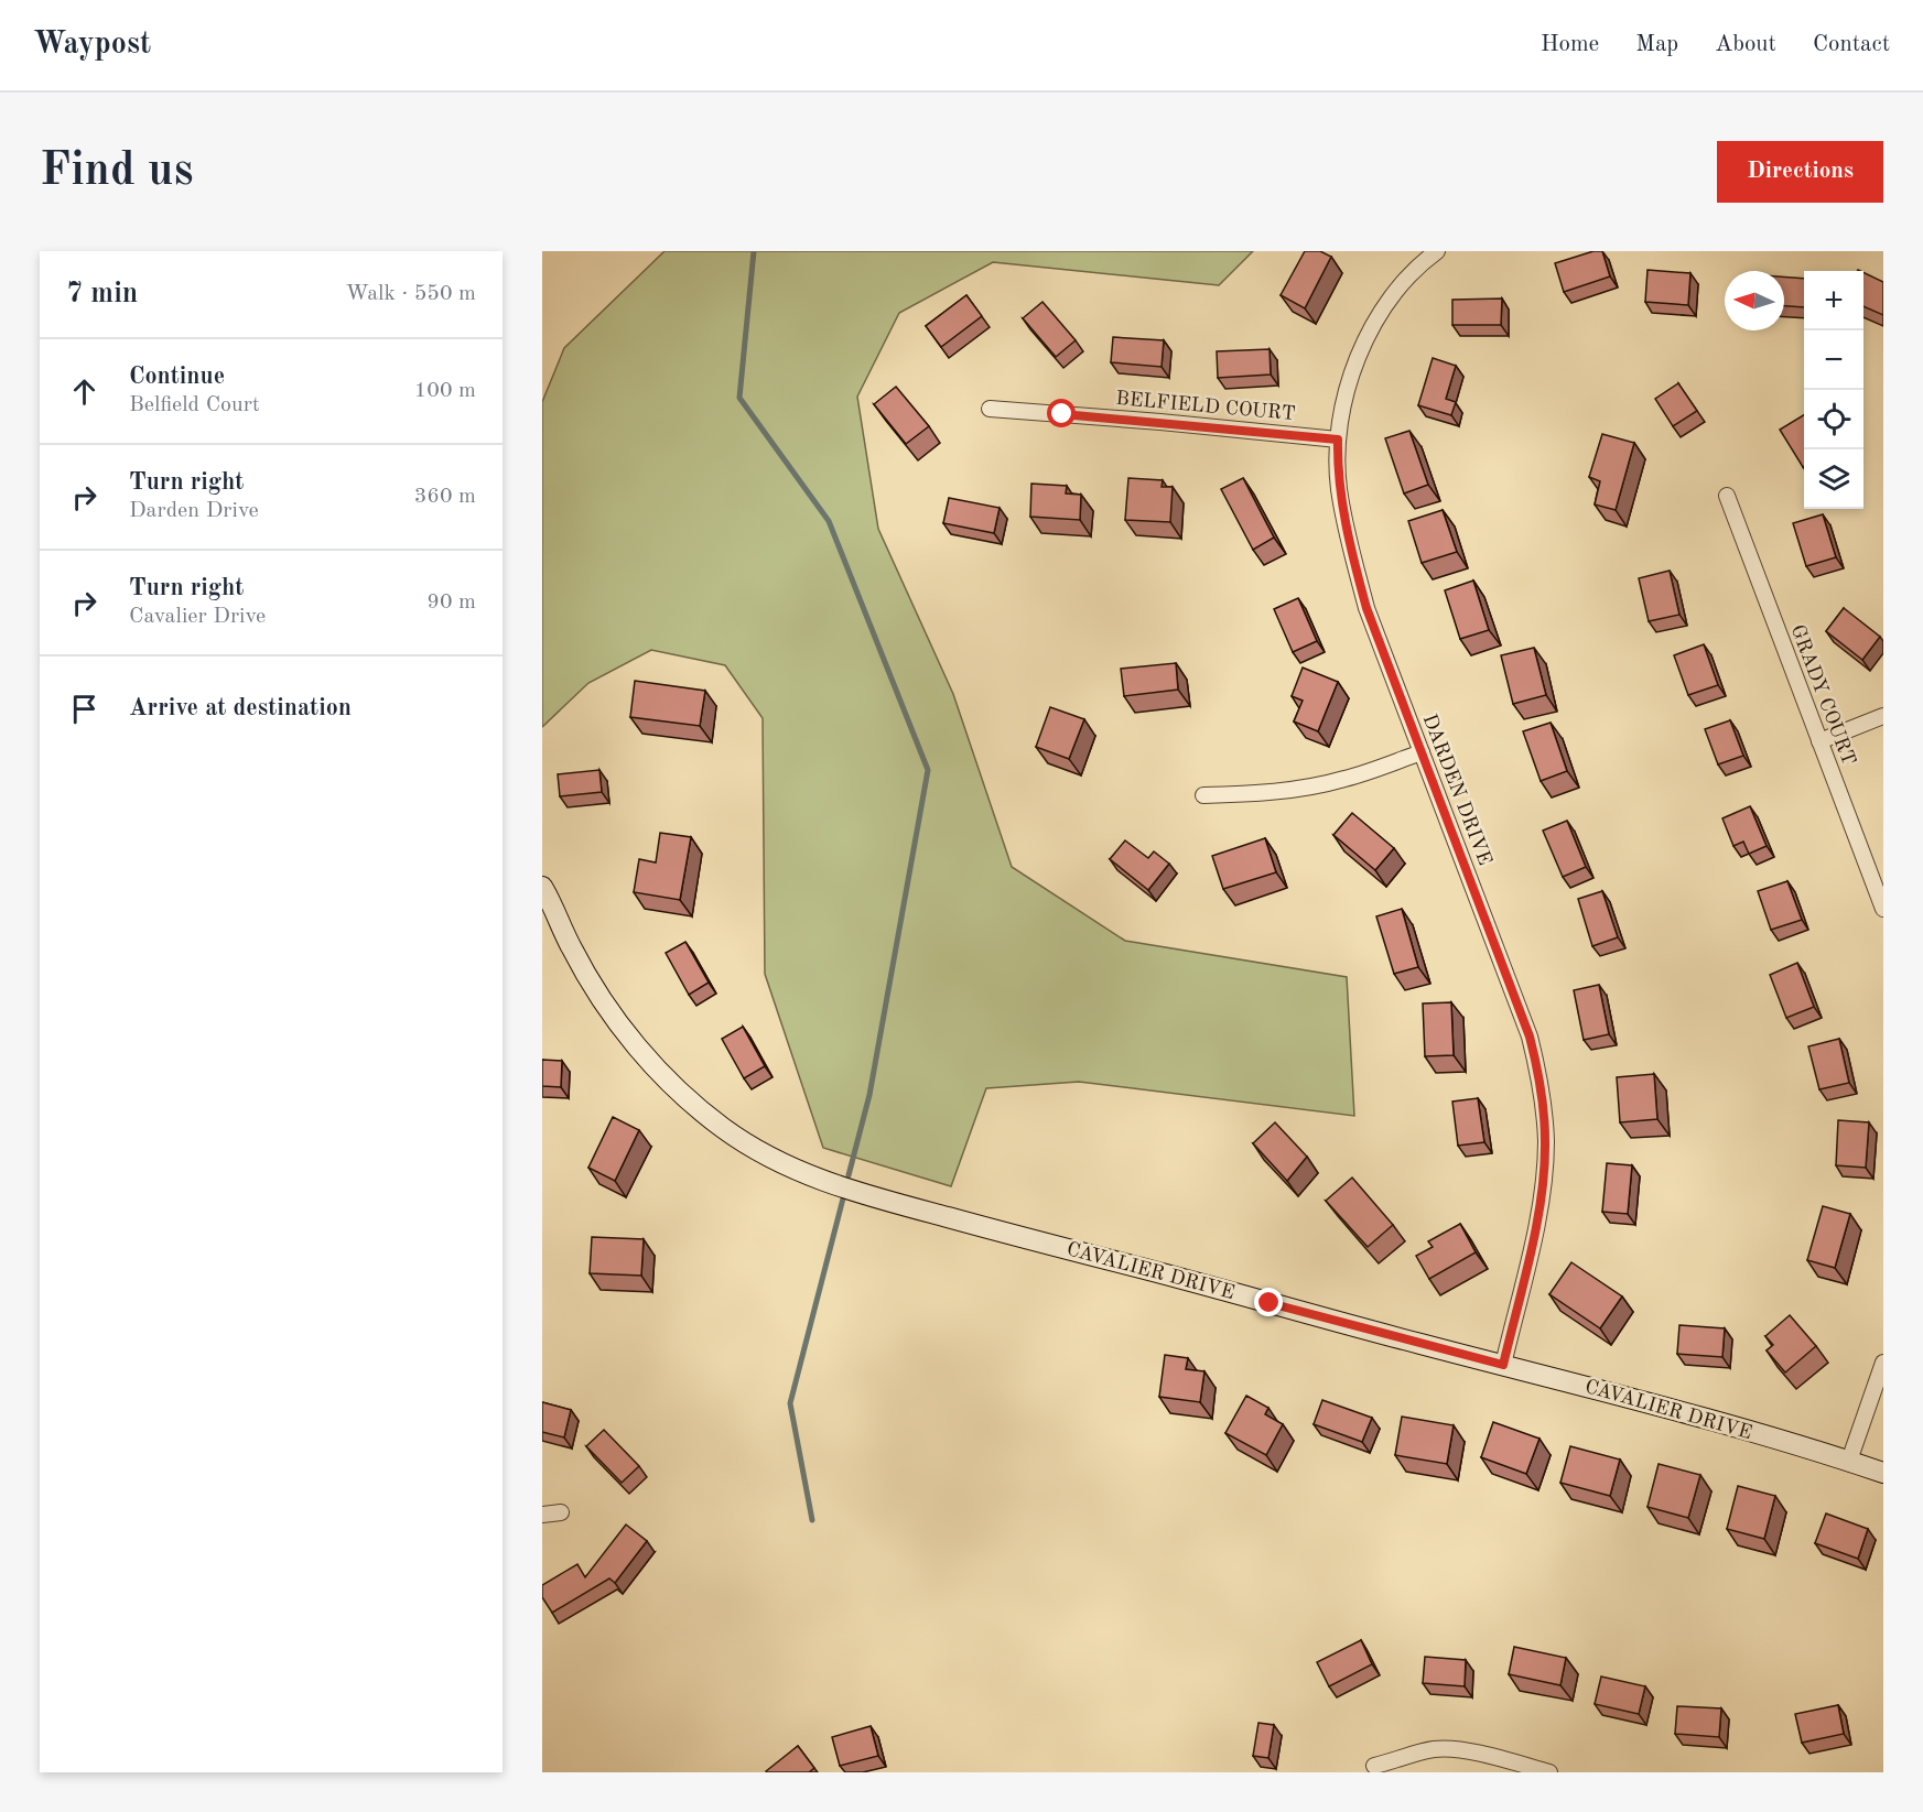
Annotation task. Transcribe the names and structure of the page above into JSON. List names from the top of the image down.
{
  "streets": {
    "street": [
      "BELFIELD COURT",
      "GRADY COURT",
      "DARDEN DRIVE",
      "CAVALIER DRIVE"
    ]
  },
  "crossings": [
    ["BELFIELD COURT", "DARDEN DRIVE"],
    ["DARDEN DRIVE", "CAVALIER DRIVE"]
  ],
  "north": "left",
  "page": {
    "header": "Waypost",
    "nav": [
      "Home",
      "Map",
      "About",
      "Contact"
    ],
    "buttons": "Directions",
    "title": "Find us",
    "heading": ["7 min", "Walk · 550 m"],
    "map_buttons": ["+", "−"],
    "list": [
      ["Continue", "Belfield Court", "100 m"],
      ["Turn right", "Darden Drive", "360 m"],
      ["Turn right", "Cavalier Drive", "90 m"],
      "Arrive at destination"
    ]
  }
}
